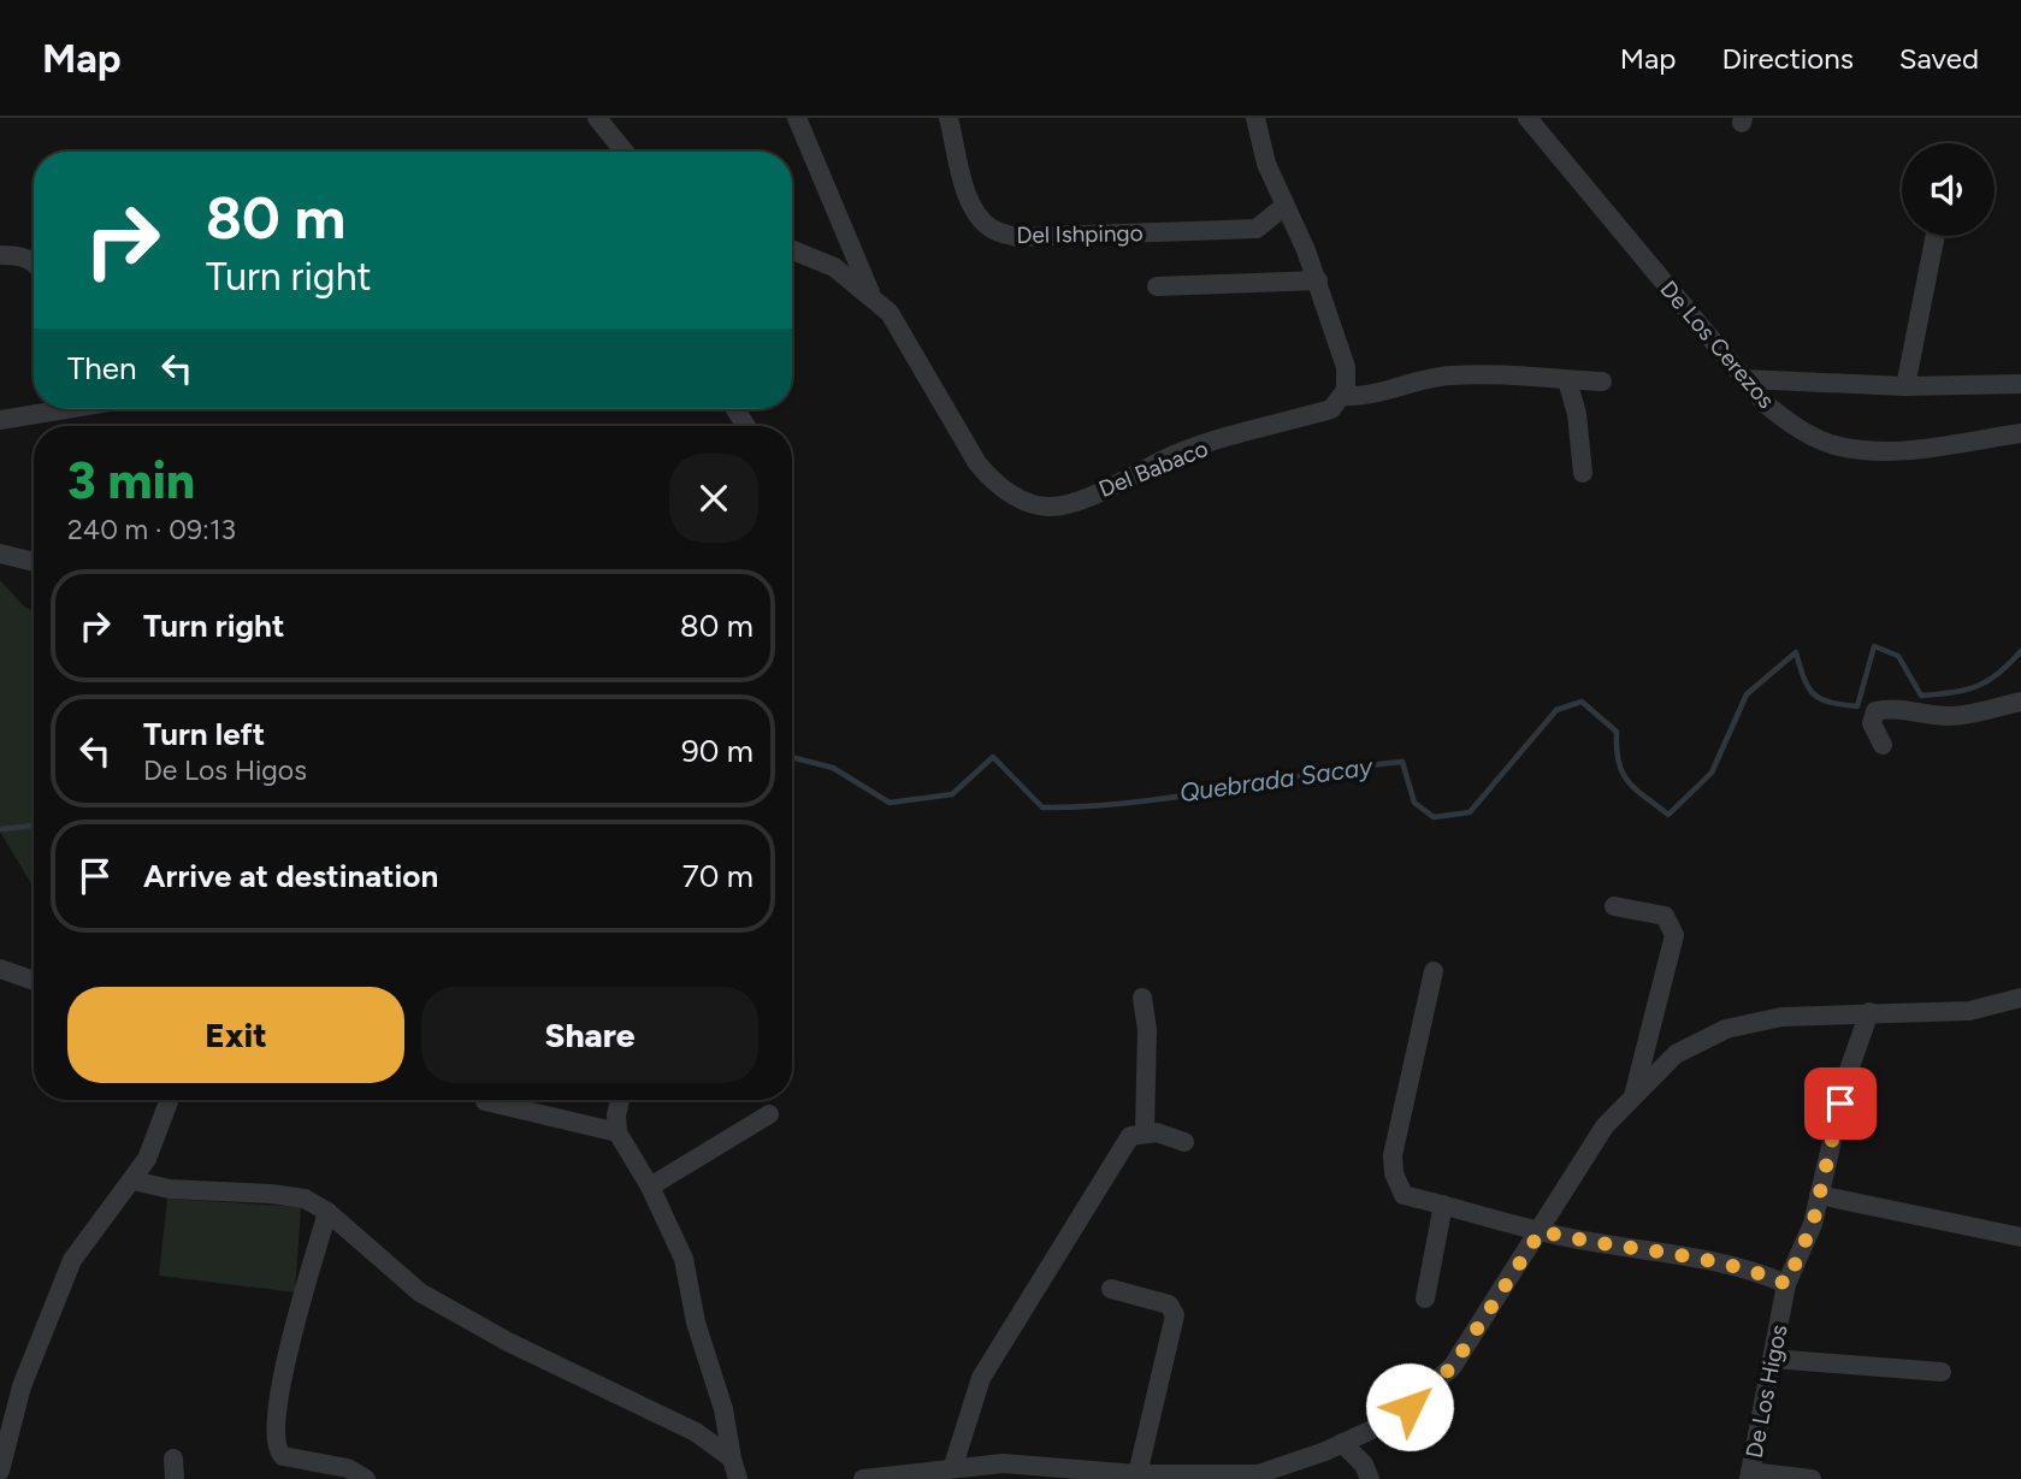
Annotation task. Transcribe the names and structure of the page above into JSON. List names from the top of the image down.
{
  "streets": {
    "street": [
      "Del Ishpingo",
      "De Los Cerezos",
      "Del Babaco",
      "De Los Higos"
    ]
  },
  "water": ["Quebrada Sacay"],
  "page": {
    "header": "Map",
    "nav": ["Map", "Directions", "Saved"],
    "turn": ["80 m", "Turn right"],
    "then": "Then",
    "heading": ["3 min", "240 m · 09:13"],
    "list": [
      {
        "name": "Turn right",
        "value": "80 m"
      },
      {
        "name": "Turn left",
        "note": "De Los Higos",
        "value": "90 m"
      },
      {
        "name": "Arrive at destination",
        "value": "70 m"
      }
    ],
    "buttons": ["Exit", "Share"]
  }
}
